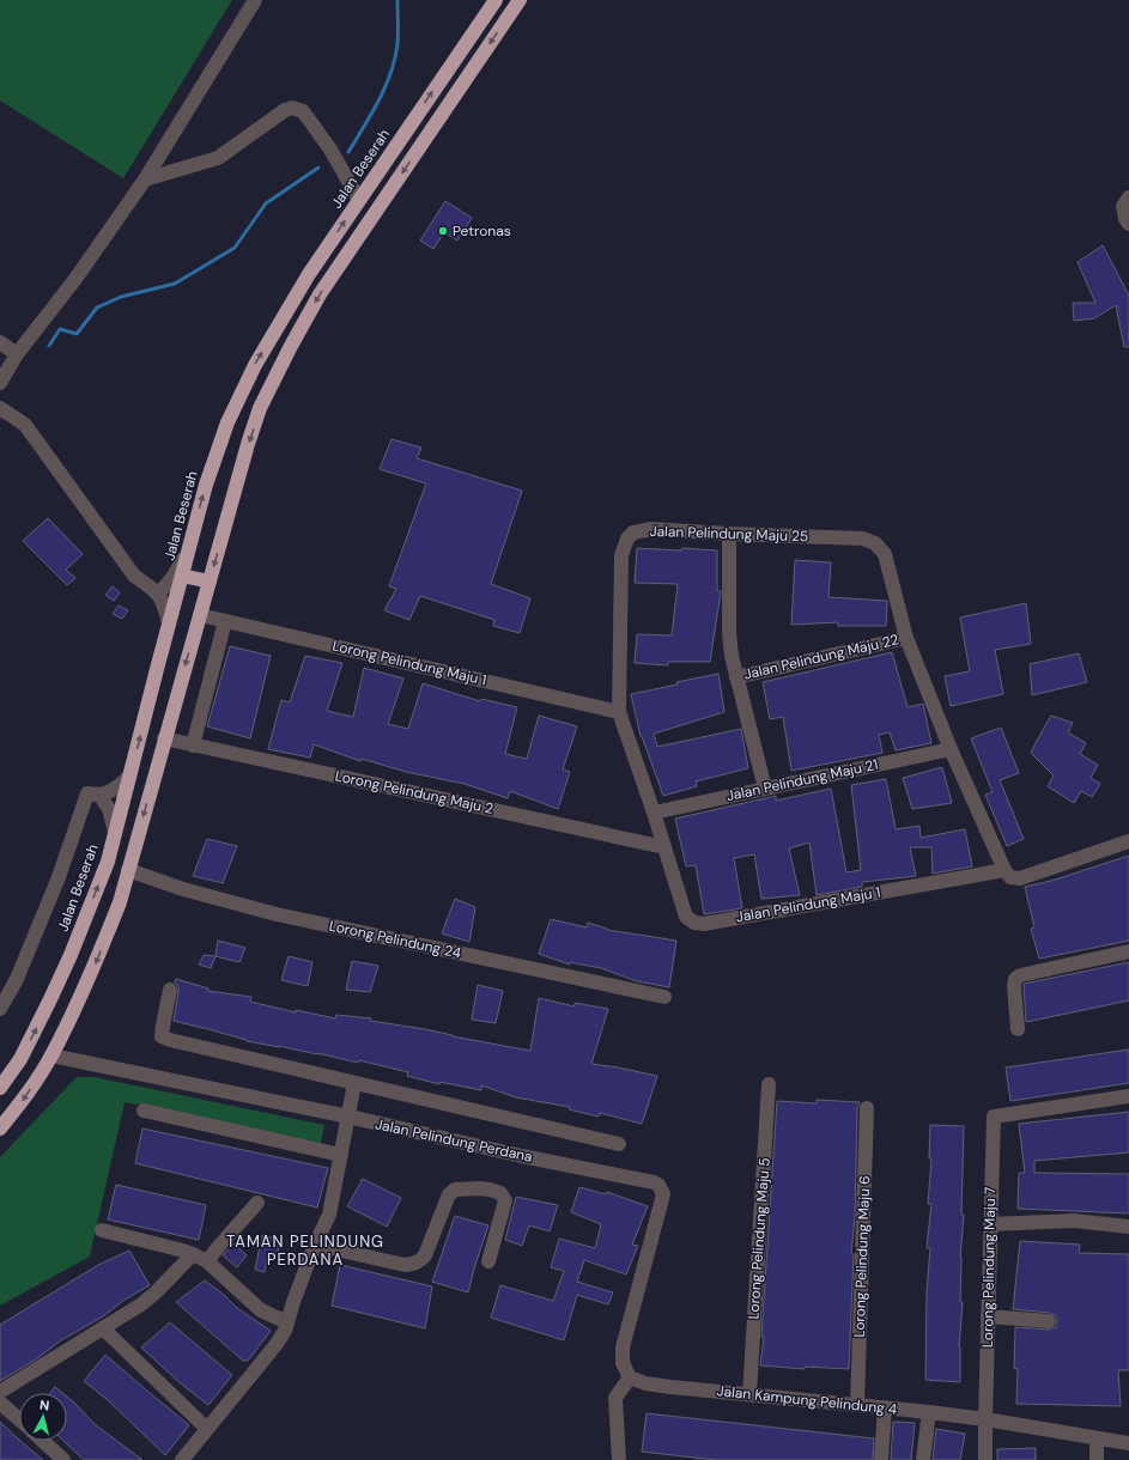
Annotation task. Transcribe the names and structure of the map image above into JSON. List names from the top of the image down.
{
  "streets": {
    "highway": ["Jalan Beserah"],
    "street": [
      "Jalan Pelindung Maju 25",
      "Jalan Pelindung Maju 22",
      "Lorong Pelindung Maju 1",
      "Jalan Pelindung Maju 21",
      "Lorong Pelindung Maju 2",
      "Jalan Pelindung Maju 1",
      "Lorong Pelindung 24",
      "Jalan Pelindung Perdana",
      "Lorong Pelindung Maju 5",
      "Lorong Pelindung Maju 6",
      "Lorong Pelindung Maju 7",
      "Jalan Kampung Pelindung 4"
    ]
  },
  "crossings": [
    ["Jalan Pelindung Maju 25", "Jalan Pelindung Maju 22"],
    ["Jalan Pelindung Maju 25", "Lorong Pelindung Maju 1"],
    ["Jalan Pelindung Maju 25", "Jalan Pelindung Maju 21"],
    ["Jalan Pelindung Maju 25", "Lorong Pelindung Maju 2"],
    ["Jalan Pelindung Maju 25", "Jalan Pelindung Maju 1"],
    ["Lorong Pelindung Maju 2", "Jalan Pelindung Maju 1"],
    ["Jalan Pelindung Perdana", "Jalan Kampung Pelindung 4"],
    ["Lorong Pelindung Maju 5", "Jalan Kampung Pelindung 4"],
    ["Lorong Pelindung Maju 6", "Jalan Kampung Pelindung 4"],
    ["Lorong Pelindung Maju 7", "Jalan Kampung Pelindung 4"]
  ],
  "districts": ["TAMAN PELINDUNG PERDANA"],
  "places": ["Petronas"],
  "north": "top"
}
